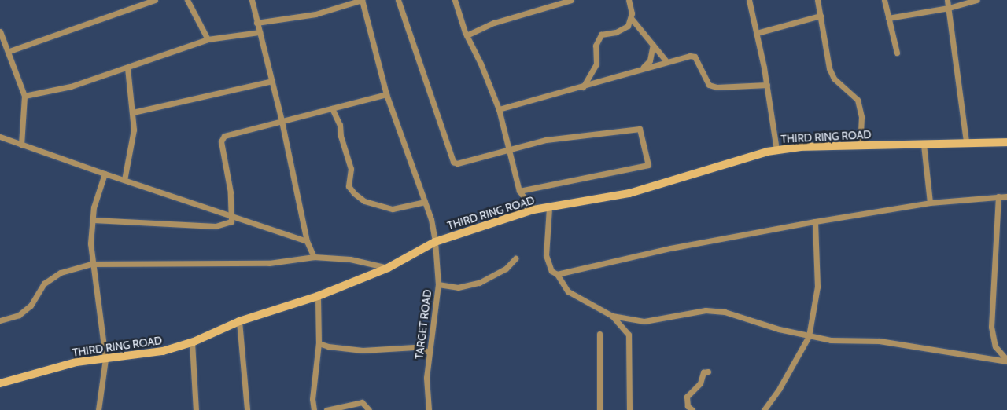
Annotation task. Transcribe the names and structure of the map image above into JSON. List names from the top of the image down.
{
  "streets": {
    "street": ["THIRD RING ROAD", "TARGET ROAD"]
  },
  "crossings": [
    ["THIRD RING ROAD", "TARGET ROAD"]
  ]
}
